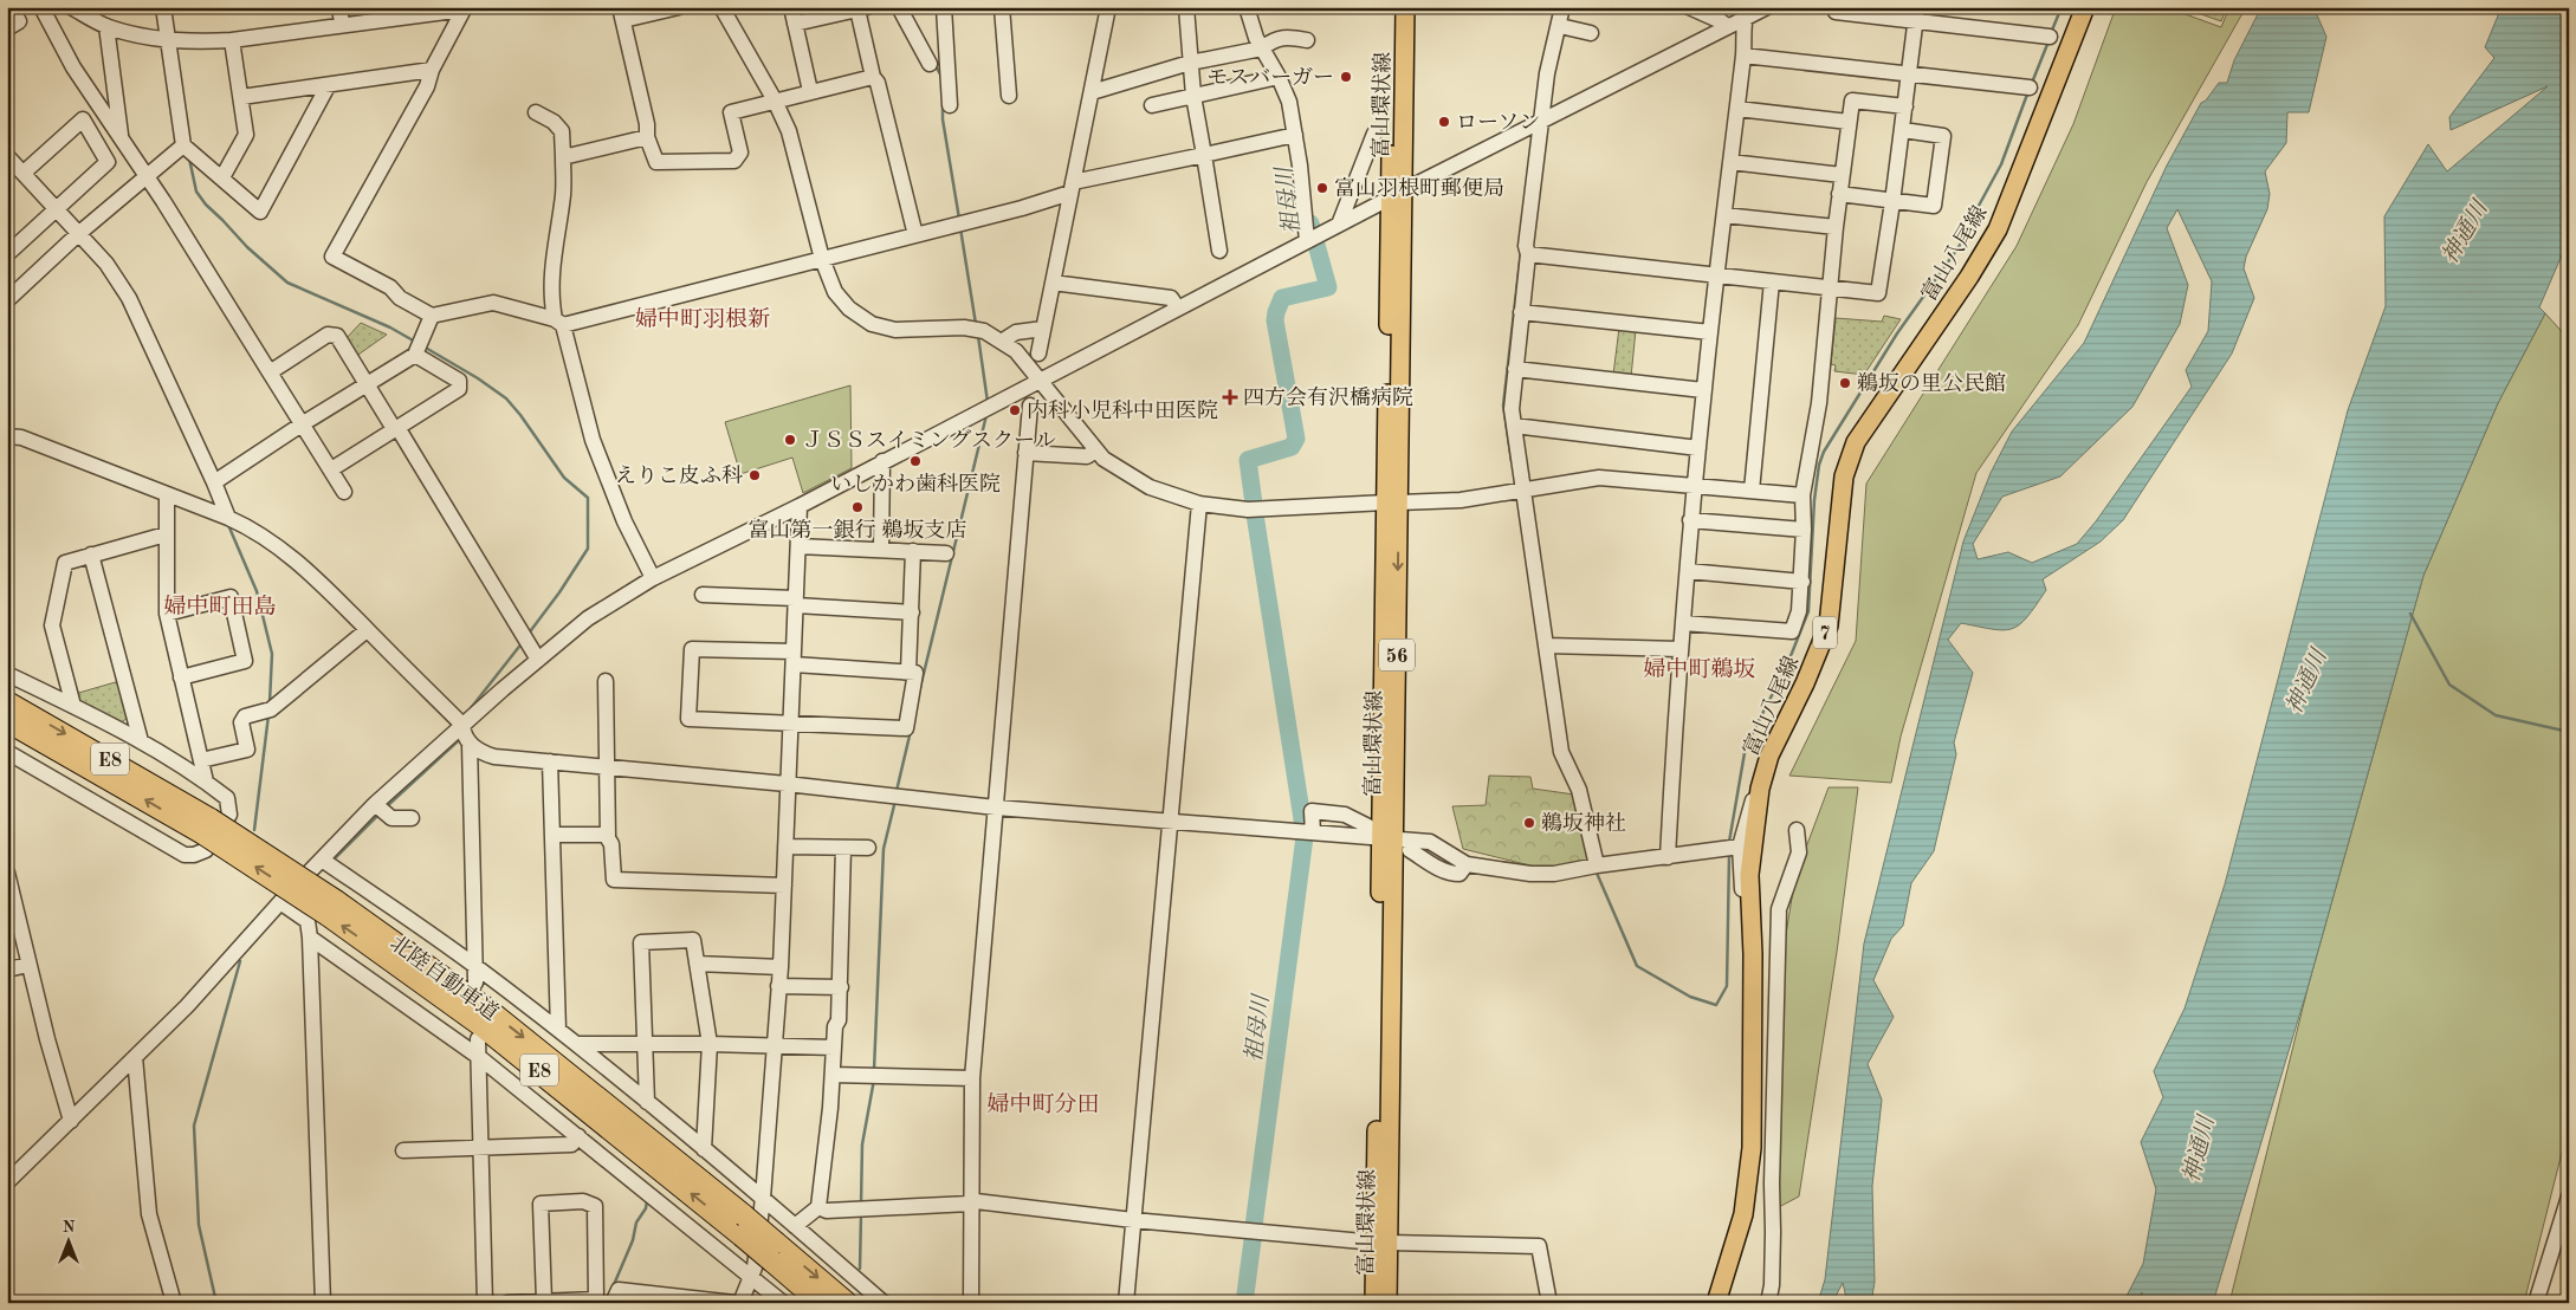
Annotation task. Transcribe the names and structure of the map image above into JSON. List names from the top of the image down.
{
  "streets": {
    "highway": ["E8", "北陸自動車道"],
    "main road": [
      "富山環状線",
      "富山八尾線",
      "7",
      "56"
    ]
  },
  "districts": [
    "婦中町羽根新",
    "婦中町田島",
    "婦中町鵜坂",
    "婦中町分田"
  ],
  "water": ["祖母川", "神通川"],
  "places": {
    "other": [
      "モスバーガー",
      "ローソン",
      "富山羽根町郵便局",
      "鵜坂の里公民館",
      "内科小児科中田医院",
      "ＪＳＳスイミングスクール",
      "いしかわ歯科医院",
      "えりこ皮ふ科",
      "富山第一銀行 鵜坂支店",
      "鵜坂神社"
    ],
    "health": ["四方会有沢橋病院"]
  },
  "north": "top"
}
